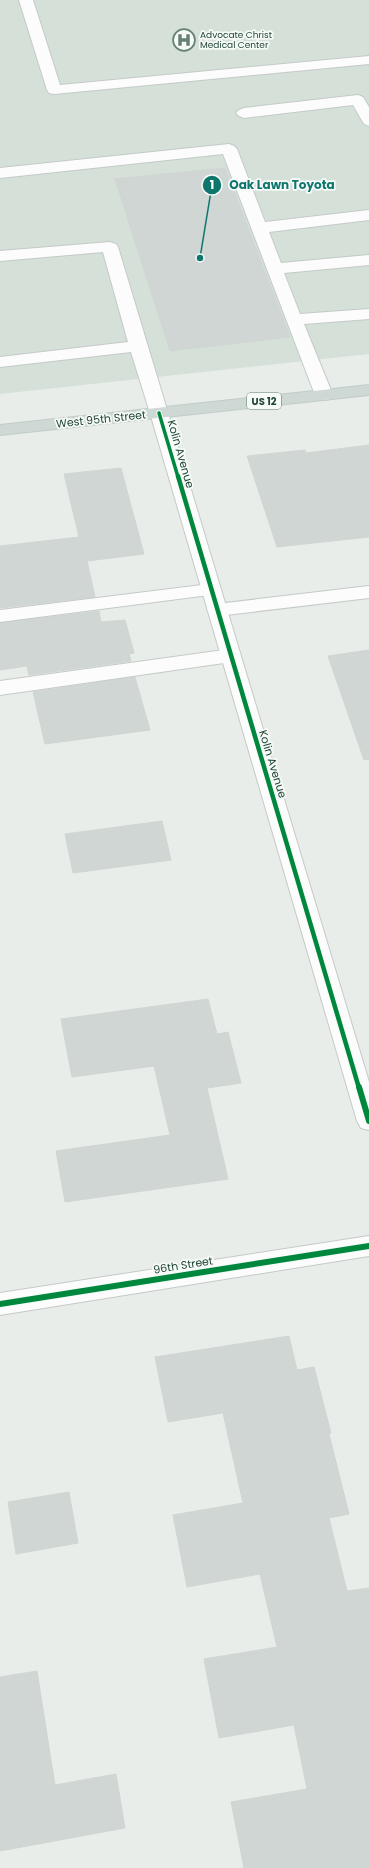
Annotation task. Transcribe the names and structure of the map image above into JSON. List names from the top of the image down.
{
  "streets": {
    "main road": ["US 12", "West 95th Street"],
    "street": ["Kolin Avenue", "96th Street"]
  },
  "crossings": [
    ["West 95th Street", "Kolin Avenue"]
  ],
  "places": {
    "hospital": ["Advocate Christ Medical Center"],
    "other": ["Oak Lawn Toyota"]
  }
}
